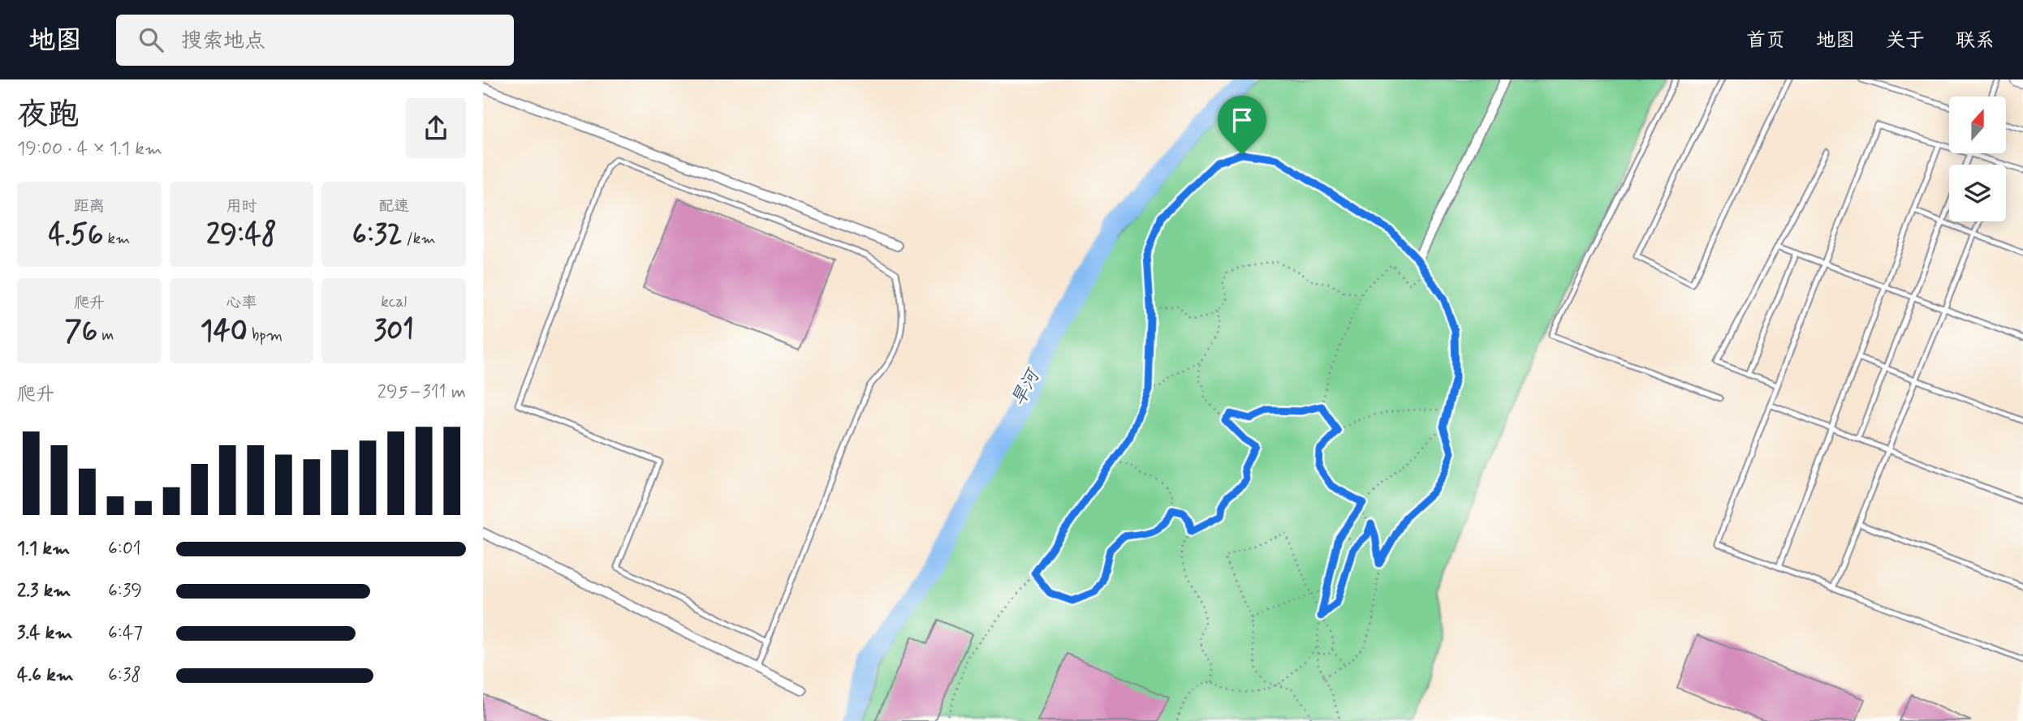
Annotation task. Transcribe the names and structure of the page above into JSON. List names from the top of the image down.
{
  "water": ["旱河"],
  "north": "top",
  "page": {
    "header": "地图",
    "search": "搜索地点",
    "nav": [
      "首页",
      "地图",
      "关于",
      "联系"
    ],
    "heading": ["夜跑", "19:00 · 4 × 1.1 km"],
    "stats": [
      ["距离", "4.56 km"],
      ["用时", "29:48"],
      ["配速", "6:32 /km"],
      ["爬升", "76 m"],
      ["心率", "140 bpm"],
      ["kcal", "301"]
    ],
    "chart": ["爬升", "295–311 m"],
    "list": [
      {
        "name": "1.1 km",
        "note": "6:01"
      },
      {
        "name": "2.3 km",
        "note": "6:39"
      },
      {
        "name": "3.4 km",
        "note": "6:47"
      },
      {
        "name": "4.6 km",
        "note": "6:38"
      }
    ]
  }
}
